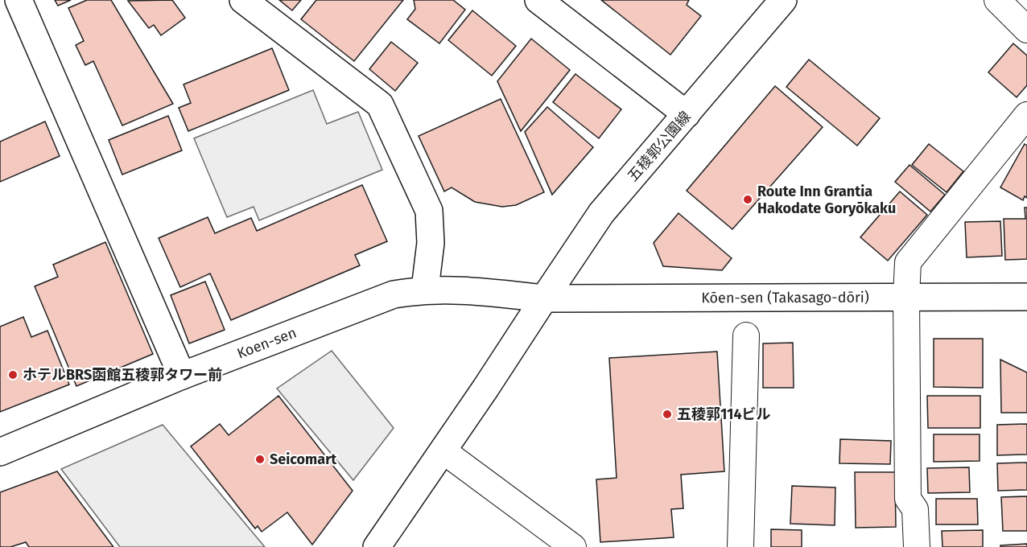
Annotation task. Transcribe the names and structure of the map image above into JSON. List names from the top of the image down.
{
  "streets": {
    "street": ["五稜郭公園線", "Kōen-sen (Takasago-dōri)", "Koen-sen"]
  },
  "crossings": [
    ["五稜郭公園線", "Kōen-sen (Takasago-dōri)"],
    ["五稜郭公園線", "Koen-sen"],
    ["Kōen-sen (Takasago-dōri)", "Koen-sen"]
  ],
  "places": [
    "Route Inn Grantia Hakodate Goryōkaku",
    "ホテルBRS函館五稜郭タワー前",
    "五稜郭114ビル",
    "Seicomart"
  ]
}
